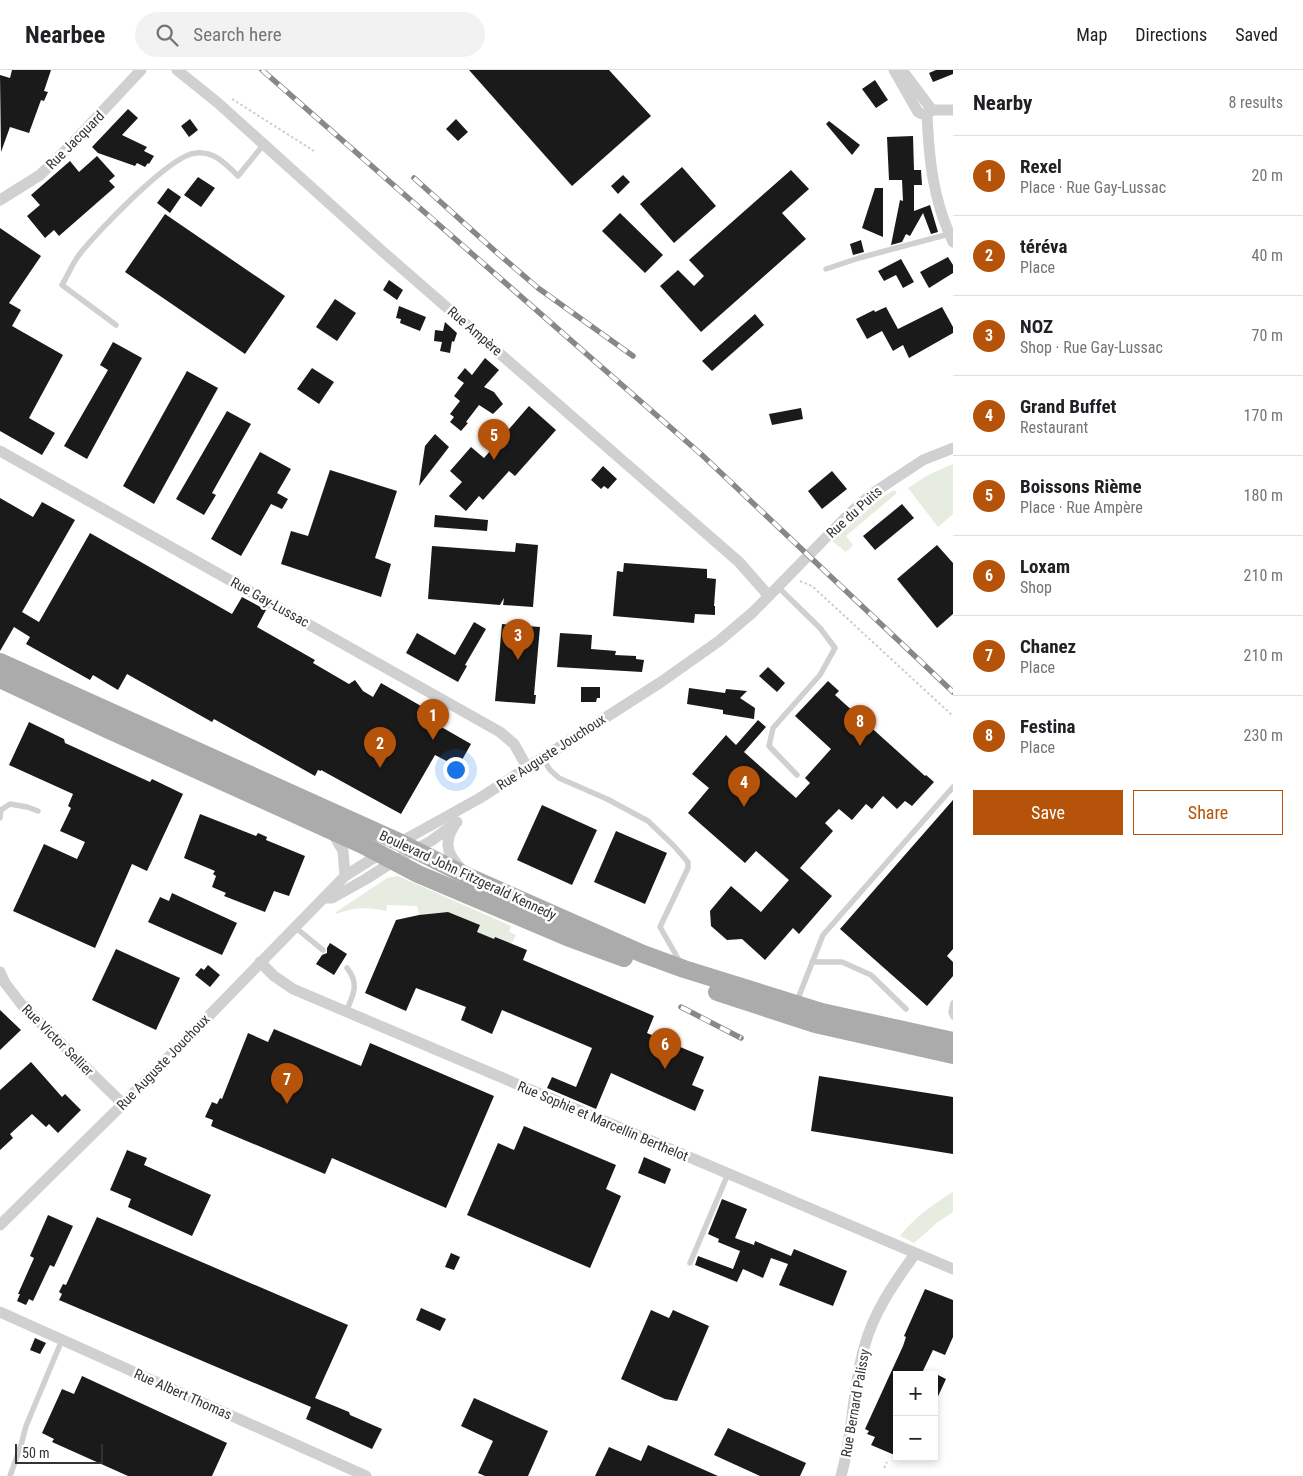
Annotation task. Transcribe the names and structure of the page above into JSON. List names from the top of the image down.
{
  "streets": {
    "main road": ["Boulevard John Fitzgerald Kennedy"],
    "street": [
      "Rue Jacquard",
      "Rue Ampère",
      "Rue du Puits",
      "Rue Gay-Lussac",
      "Rue Auguste Jouchoux",
      "Rue Victor Sellier",
      "Rue Sophie et Marcellin Berthelot",
      "Rue Albert Thomas",
      "Rue Bernard Palissy"
    ]
  },
  "crossings": [
    ["Rue Ampère", "Rue du Puits"],
    ["Rue Ampère", "Rue Auguste Jouchoux"],
    ["Rue du Puits", "Rue Auguste Jouchoux"],
    ["Rue Gay-Lussac", "Rue Auguste Jouchoux"],
    ["Rue Auguste Jouchoux", "Boulevard John Fitzgerald Kennedy"],
    ["Rue Auguste Jouchoux", "Rue Victor Sellier"],
    ["Rue Auguste Jouchoux", "Rue Sophie et Marcellin Berthelot"],
    ["Rue Sophie et Marcellin Berthelot", "Rue Bernard Palissy"]
  ],
  "scale_bar": "50 m",
  "page": {
    "header": "Nearbee",
    "search": "Search here",
    "nav": ["Map", "Directions", "Saved"],
    "heading": ["Nearby", "8 results"],
    "list": [
      {
        "mark": "1",
        "name": "Rexel",
        "note": "Place · Rue Gay-Lussac",
        "value": "20 m"
      },
      {
        "mark": "2",
        "name": "téréva",
        "note": "Place",
        "value": "40 m"
      },
      {
        "mark": "3",
        "name": "NOZ",
        "note": "Shop · Rue Gay-Lussac",
        "value": "70 m"
      },
      {
        "mark": "4",
        "name": "Grand Buffet",
        "note": "Restaurant",
        "value": "170 m"
      },
      {
        "mark": "5",
        "name": "Boissons Rième",
        "note": "Place · Rue Ampère",
        "value": "180 m"
      },
      {
        "mark": "6",
        "name": "Loxam",
        "note": "Shop",
        "value": "210 m"
      },
      {
        "mark": "7",
        "name": "Chanez",
        "note": "Place",
        "value": "210 m"
      },
      {
        "mark": "8",
        "name": "Festina",
        "note": "Place",
        "value": "230 m"
      }
    ],
    "pins": [
      "5",
      "3",
      "1",
      "8",
      "2",
      "4",
      "6",
      "7"
    ],
    "buttons": ["Save", "Share"],
    "map_buttons": ["+", "−"],
    "scale": "50 m"
  }
}
